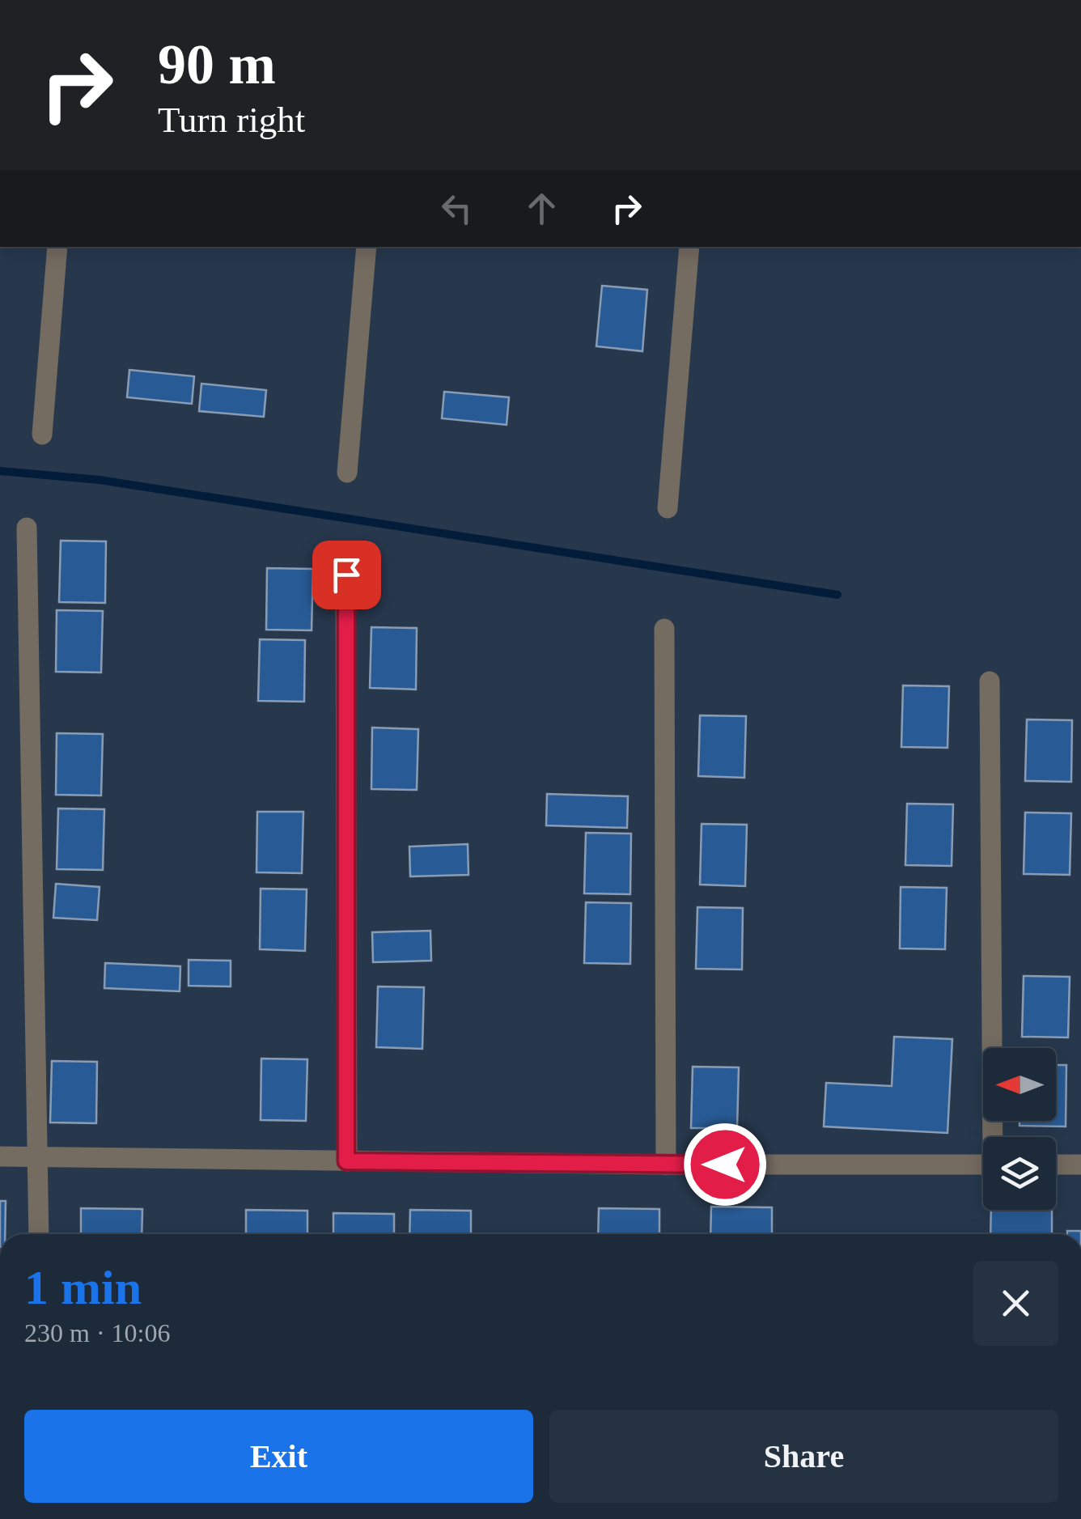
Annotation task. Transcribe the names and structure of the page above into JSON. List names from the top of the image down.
{
  "north": "left",
  "page": {
    "turn": ["90 m", "Turn right"],
    "heading": ["1 min", "230 m · 10:06"],
    "buttons": ["Exit", "Share"]
  }
}
